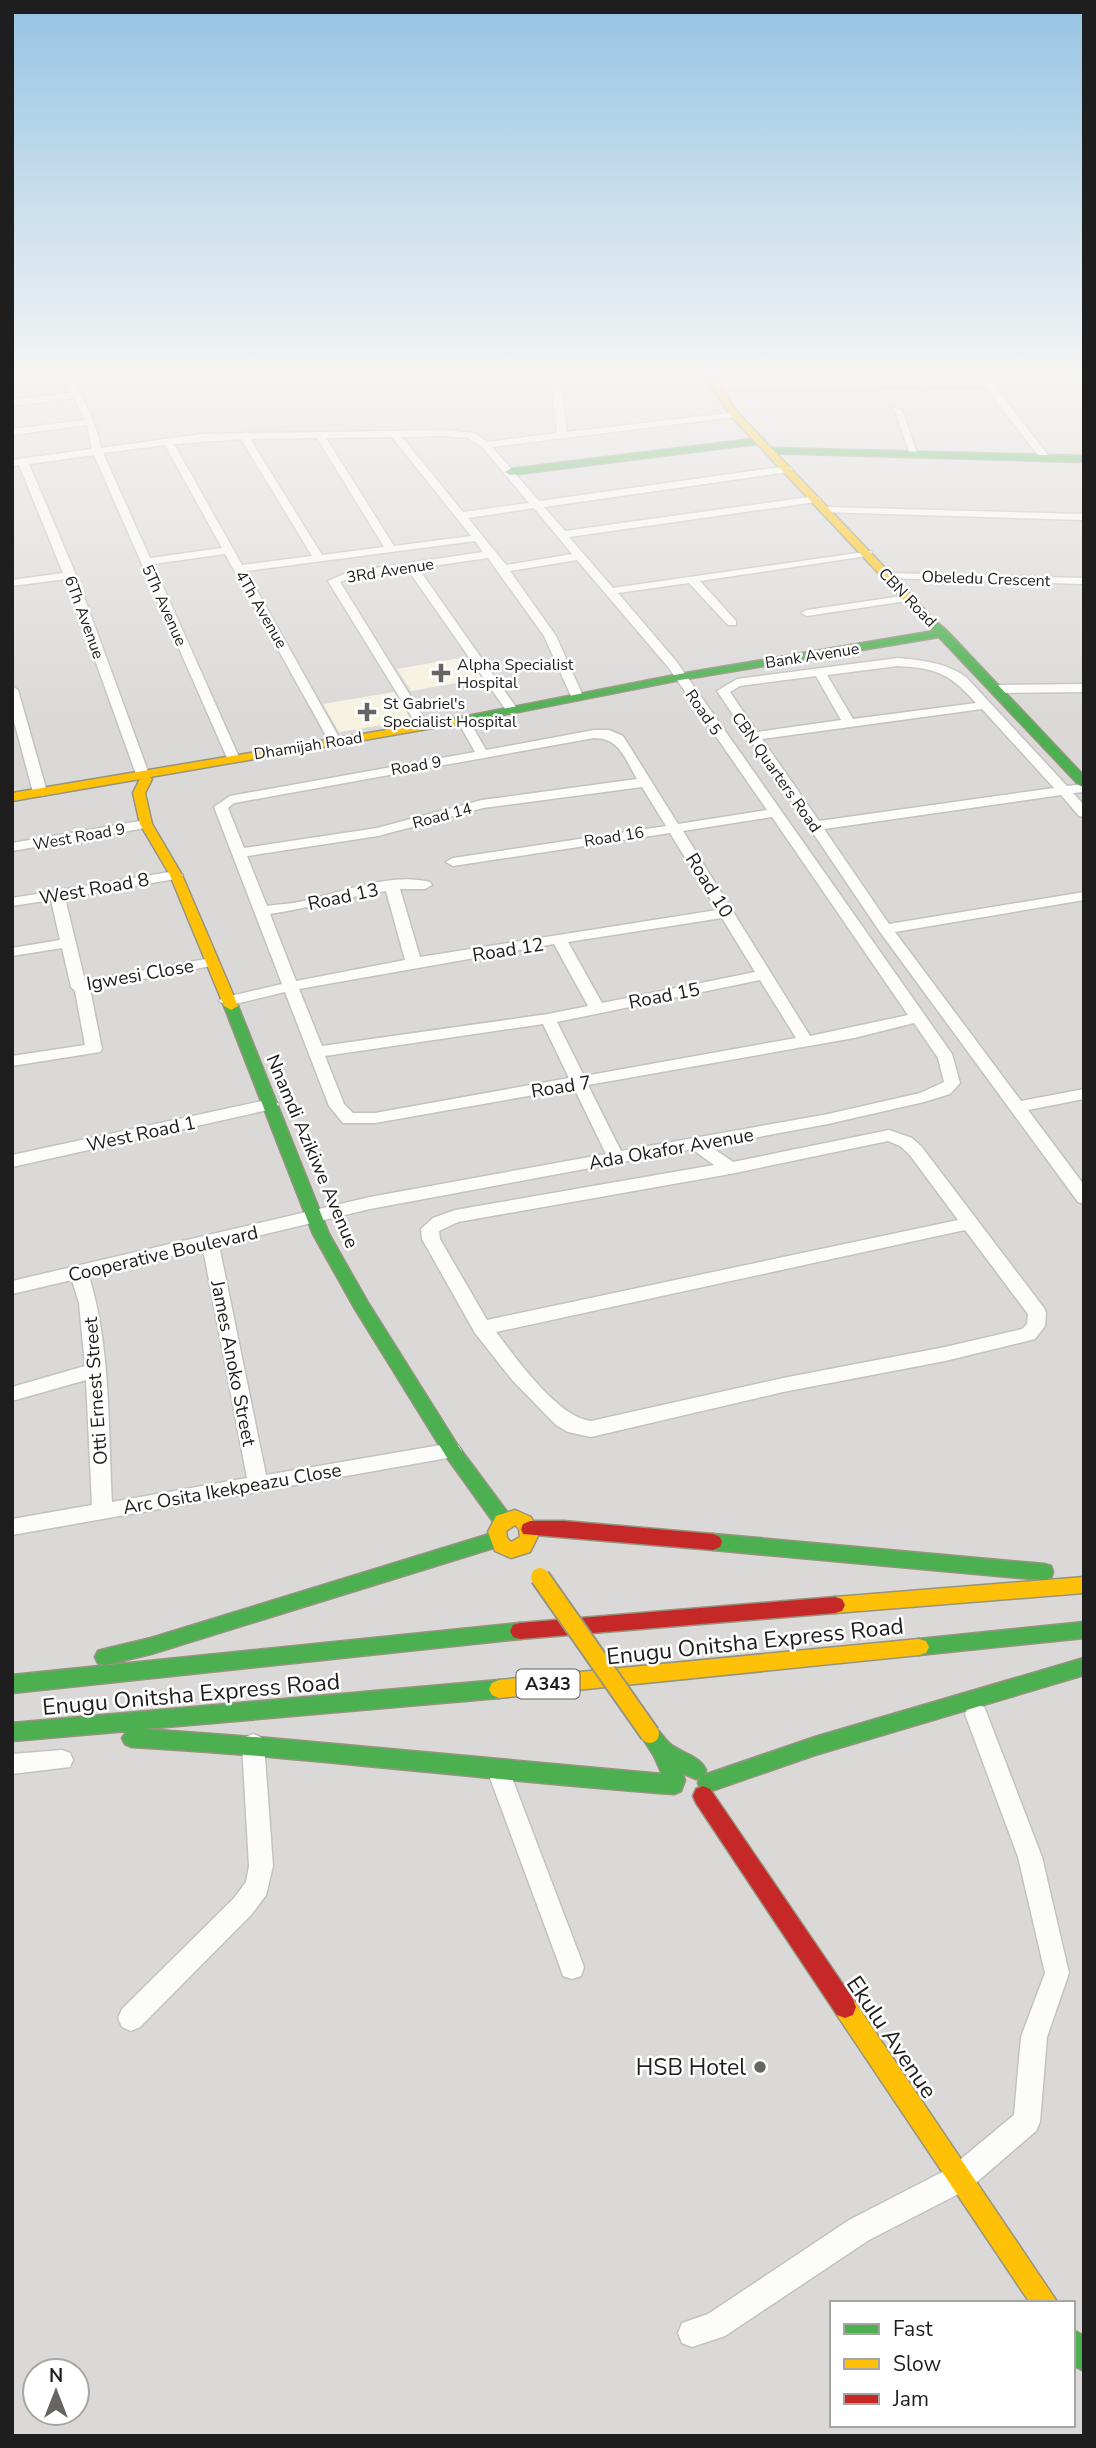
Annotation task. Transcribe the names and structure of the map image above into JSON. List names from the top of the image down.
{
  "streets": {
    "main road": [
      "CBN Road",
      "Bank Avenue",
      "Dhamijah Road",
      "Nnamdi Azikiwe Avenue",
      "Enugu Onitsha Express Road",
      "A343",
      "Ekulu Avenue"
    ],
    "street": [
      "3Rd Avenue",
      "Obeledu Crescent",
      "5Th Avenue",
      "4Th Avenue",
      "6Th Avenue",
      "Road 5",
      "Road 9",
      "CBN Quarters Road",
      "Road 14",
      "West Road 9",
      "Road 16",
      "Road 10",
      "West Road 8",
      "Road 13",
      "Road 12",
      "Igwesi Close",
      "Road 15",
      "Road 7",
      "West Road 1",
      "Ada Okafor Avenue",
      "Cooperative Boulevard",
      "James Anoko Street",
      "Otti Ernest Street",
      "Arc Osita Ikekpeazu Close"
    ]
  },
  "crossings": [
    ["3Rd Avenue", "Dhamijah Road"],
    ["Obeledu Crescent", "CBN Road"],
    ["CBN Road", "Bank Avenue"],
    ["5Th Avenue", "Dhamijah Road"],
    ["4Th Avenue", "Dhamijah Road"],
    ["6Th Avenue", "Dhamijah Road"],
    ["6Th Avenue", "Nnamdi Azikiwe Avenue"],
    ["Bank Avenue", "Road 5"],
    ["Bank Avenue", "Dhamijah Road"],
    ["Road 5", "Dhamijah Road"],
    ["Road 5", "Road 16"],
    ["Road 5", "Road 7"],
    ["Road 5", "Ada Okafor Avenue"],
    ["Dhamijah Road", "Nnamdi Azikiwe Avenue"],
    ["Road 9", "Road 10"],
    ["Road 9", "Road 7"],
    ["Road 14", "Road 10"],
    ["Road 14", "Road 7"],
    ["West Road 9", "Nnamdi Azikiwe Avenue"],
    ["Road 16", "Road 10"],
    ["Road 10", "Road 12"],
    ["Road 10", "Road 15"],
    ["Road 10", "Road 7"],
    ["West Road 8", "Igwesi Close"],
    ["West Road 8", "Nnamdi Azikiwe Avenue"],
    ["Road 13", "Road 7"],
    ["Road 12", "Road 7"],
    ["Road 12", "Nnamdi Azikiwe Avenue"],
    ["Igwesi Close", "Nnamdi Azikiwe Avenue"],
    ["Road 15", "Road 7"],
    ["Road 7", "Ada Okafor Avenue"],
    ["West Road 1", "Nnamdi Azikiwe Avenue"],
    ["Ada Okafor Avenue", "Nnamdi Azikiwe Avenue"],
    ["Ada Okafor Avenue", "Cooperative Boulevard"],
    ["Nnamdi Azikiwe Avenue", "Cooperative Boulevard"],
    ["Nnamdi Azikiwe Avenue", "Arc Osita Ikekpeazu Close"],
    ["Cooperative Boulevard", "James Anoko Street"],
    ["Cooperative Boulevard", "Otti Ernest Street"],
    ["James Anoko Street", "Arc Osita Ikekpeazu Close"],
    ["Otti Ernest Street", "Arc Osita Ikekpeazu Close"]
  ],
  "places": {
    "health": ["Alpha Specialist Hospital", "St Gabriel's Specialist Hospital"],
    "other": ["HSB Hotel"]
  },
  "legend": ["Fast", "Slow", "Jam"],
  "north": "top"
}
